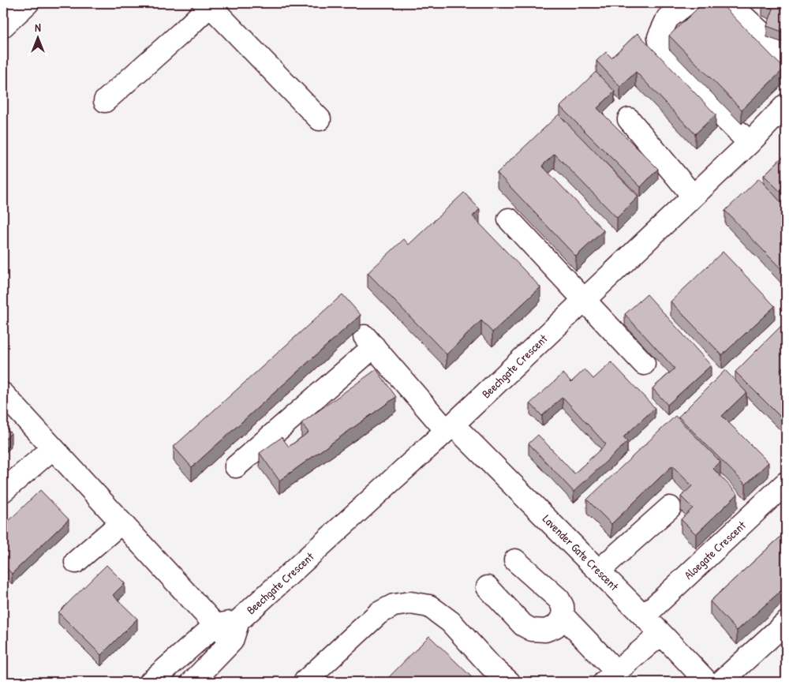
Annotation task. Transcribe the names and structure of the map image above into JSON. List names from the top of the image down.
{
  "streets": {
    "lane": ["Beechgate Crescent", "Aloegate Crescent", "Lavender Gate Crescent"]
  },
  "crossings": [
    ["Beechgate Crescent", "Lavender Gate Crescent"],
    ["Aloegate Crescent", "Lavender Gate Crescent"]
  ],
  "north": "top"
}
